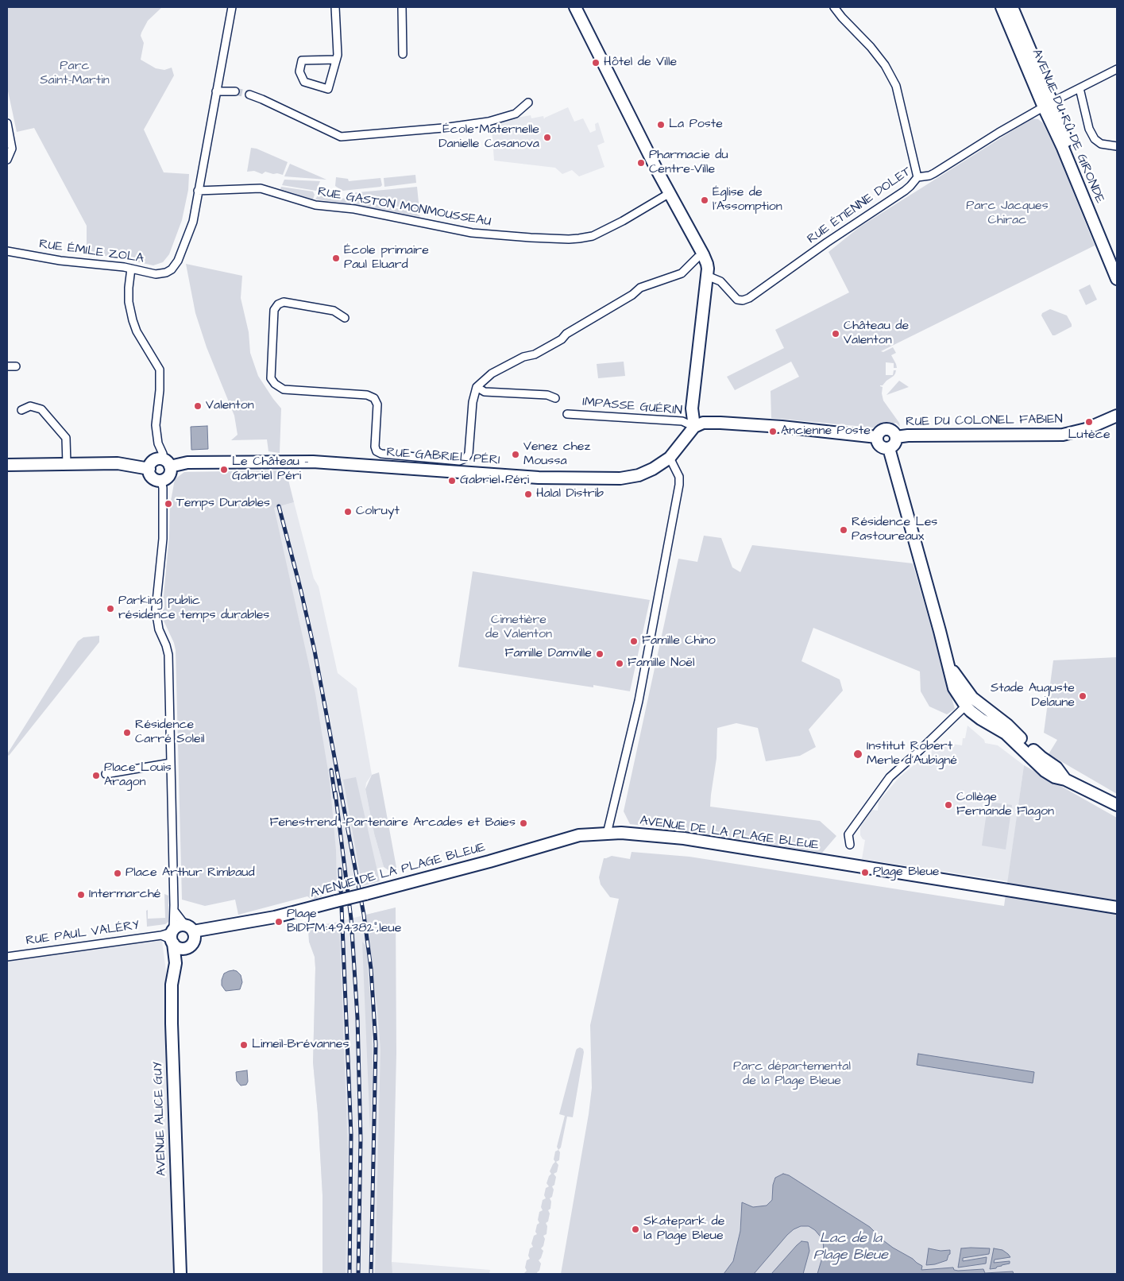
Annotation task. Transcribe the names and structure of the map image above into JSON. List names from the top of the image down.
{
  "streets": {
    "street": [
      "AVENUE DU RÛ DE GIRONDE",
      "RUE ÉTIENNE DOLET",
      "RUE GASTON MONMOUSSEAU",
      "RUE ÉMILE ZOLA",
      "IMPASSE GUÉRIN",
      "RUE DU COLONEL FABIEN",
      "RUE GABRIEL PÉRI",
      "AVENUE DE LA PLAGE BLEUE",
      "RUE PAUL VALÉRY",
      "AVENUE ALICE GUY"
    ]
  },
  "crossings": [
    ["AVENUE DU RÛ DE GIRONDE", "RUE ÉTIENNE DOLET"],
    ["RUE GASTON MONMOUSSEAU", "RUE ÉMILE ZOLA"],
    ["IMPASSE GUÉRIN", "RUE GABRIEL PÉRI"],
    ["AVENUE DE LA PLAGE BLEUE", "RUE PAUL VALÉRY"],
    ["AVENUE DE LA PLAGE BLEUE", "AVENUE ALICE GUY"],
    ["RUE PAUL VALÉRY", "AVENUE ALICE GUY"]
  ],
  "water": ["Lac de la Plage Bleue"],
  "parks": [
    "Parc Saint-Martin",
    "Parc Jacques Chirac",
    "Cimetière de Valenton",
    "Parc départemental de la Plage Bleue"
  ],
  "places": [
    "Hôtel de Ville",
    "La Poste",
    "École Maternelle Danielle Casanova",
    "Pharmacie du Centre-Ville",
    "Église de l'Assomption",
    "École primaire Paul Eluard",
    "Château de Valenton",
    "Valenton",
    "Lutèce",
    "Ancienne Poste",
    "Venez chez Moussa",
    "Le Château - Gabriel Péri",
    "Gabriel Péri",
    "Halal Distrib",
    "Temps Durables",
    "Colruyt",
    "Résidence Les Pastoureaux",
    "Parking public résidence temps durables",
    "Famille Chino",
    "Famille Damville",
    "Famille Noël",
    "Stade Auguste Delaune",
    "Résidence Carré Soleil",
    "Institut Robert Merle d'Aubigné",
    "Place Louis Aragon",
    "Collège Fernande Flagon",
    "Fenestrend -Partenaire Arcades et Baies",
    "Plage Bleue",
    "Place Arthur Rimbaud",
    "Intermarché",
    "Plage BIDFM:494382\",leue",
    "Limeil-Brévannes",
    "Skatepark de la Plage Bleue"
  ]
}
